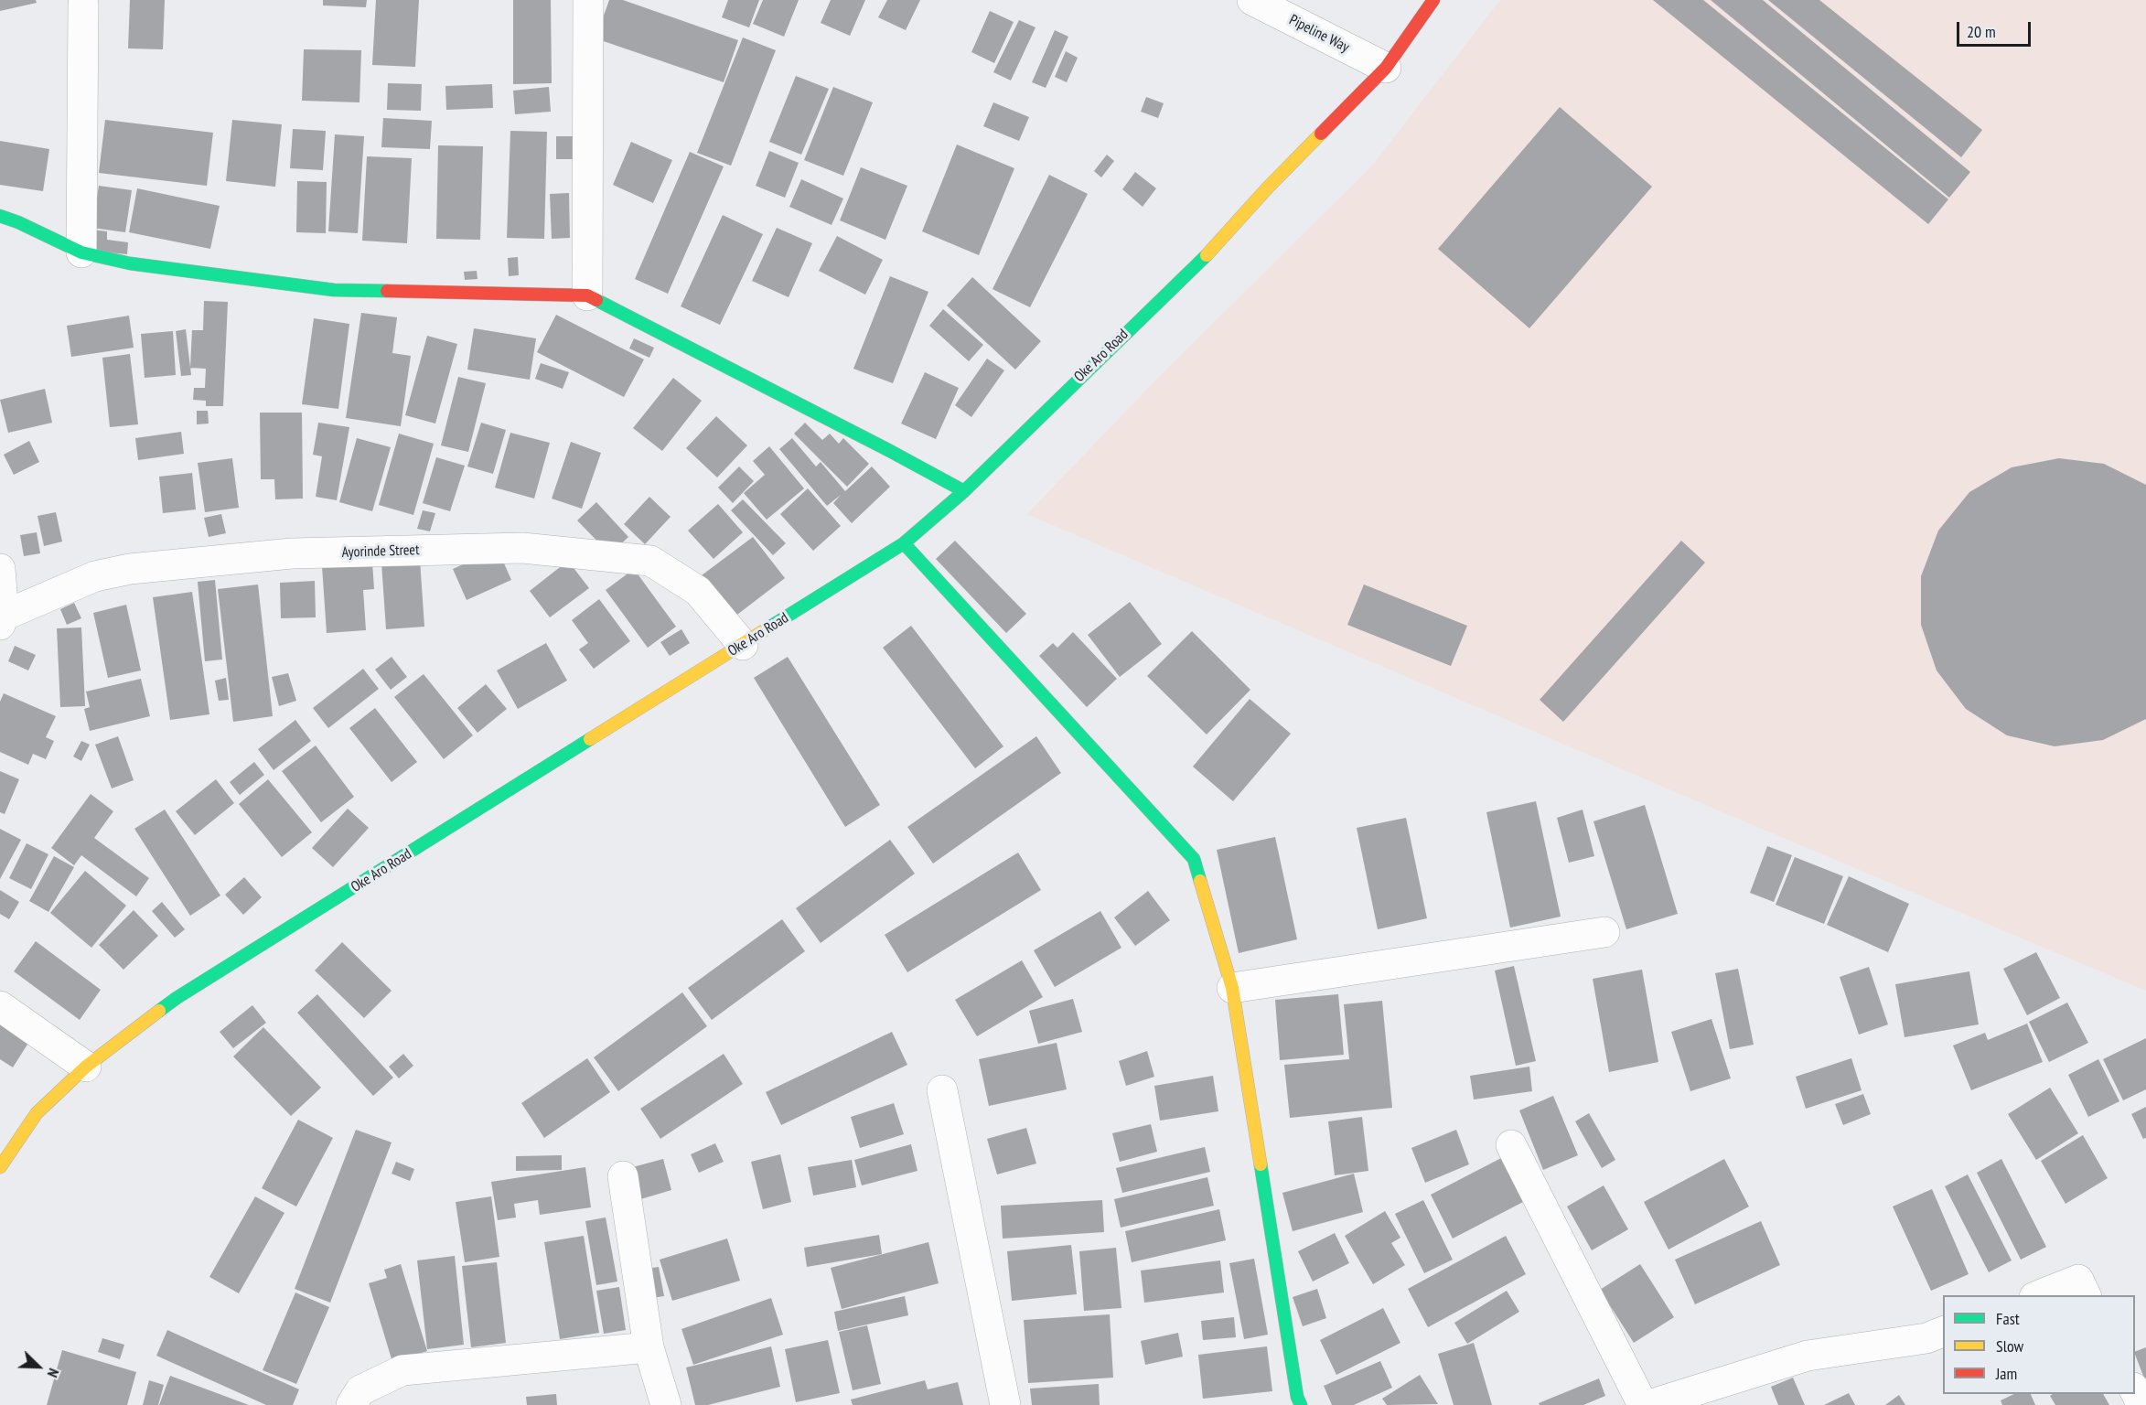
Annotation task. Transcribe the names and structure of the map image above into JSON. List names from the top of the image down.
{
  "streets": {
    "street": ["Pipeline Way", "Oke Aro Road", "Ayorinde Street"]
  },
  "crossings": [
    ["Pipeline Way", "Oke Aro Road"],
    ["Oke Aro Road", "Ayorinde Street"]
  ],
  "legend": ["Fast", "Slow", "Jam"],
  "scale_bar": "20 m",
  "north": "bottom right"
}
